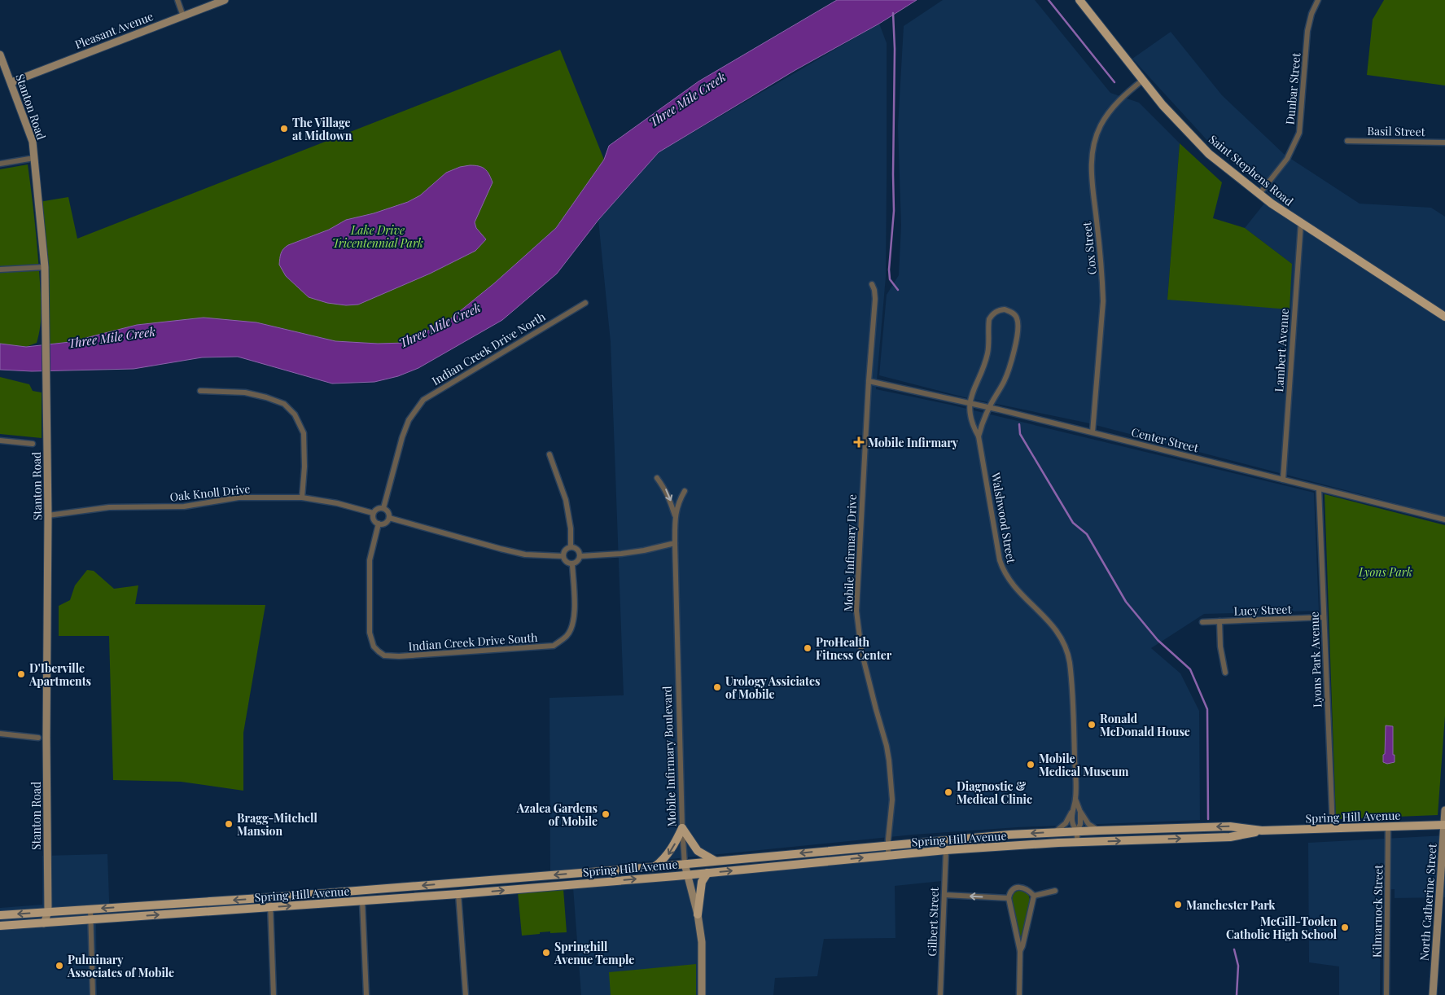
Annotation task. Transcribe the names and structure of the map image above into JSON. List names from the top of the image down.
{
  "streets": {
    "main road": ["Saint Stephens Road", "Spring Hill Avenue"],
    "street": [
      "Pleasant Avenue",
      "Dunbar Street",
      "Stanton Road",
      "Basil Street",
      "Cox Street",
      "Indian Creek Drive North",
      "Lambert Avenue",
      "Center Street",
      "Oak Knoll Drive",
      "Walshwood Street",
      "Mobile Infirmary Drive",
      "Lucy Street",
      "Indian Creek Drive South",
      "Lyons Park Avenue",
      "Mobile Infirmary Boulevard",
      "North Catherine Street",
      "Kilmarnock Street",
      "Gilbert Street"
    ]
  },
  "crossings": [
    ["Pleasant Avenue", "Stanton Road"],
    ["Dunbar Street", "Saint Stephens Road"],
    ["Stanton Road", "Oak Knoll Drive"],
    ["Stanton Road", "Spring Hill Avenue"],
    ["Saint Stephens Road", "Cox Street"],
    ["Saint Stephens Road", "Lambert Avenue"],
    ["Cox Street", "Center Street"],
    ["Indian Creek Drive North", "Oak Knoll Drive"],
    ["Indian Creek Drive North", "Indian Creek Drive South"],
    ["Lambert Avenue", "Center Street"],
    ["Center Street", "Walshwood Street"],
    ["Center Street", "Mobile Infirmary Drive"],
    ["Center Street", "Lyons Park Avenue"],
    ["Oak Knoll Drive", "Indian Creek Drive South"],
    ["Walshwood Street", "Spring Hill Avenue"],
    ["Mobile Infirmary Drive", "Spring Hill Avenue"],
    ["Lucy Street", "Lyons Park Avenue"],
    ["Lyons Park Avenue", "Spring Hill Avenue"],
    ["Mobile Infirmary Boulevard", "Spring Hill Avenue"],
    ["Spring Hill Avenue", "North Catherine Street"],
    ["Spring Hill Avenue", "Kilmarnock Street"],
    ["Spring Hill Avenue", "Gilbert Street"]
  ],
  "water": ["Three Mile Creek"],
  "parks": ["Lake Drive Tricentennial Park", "Lyons Park"],
  "places": {
    "other": [
      "The Village at Midtown",
      "ProHealth Fitness Center",
      "D'Iberville Apartments",
      "Urology Assiciates of Mobile",
      "Ronald McDonald House",
      "Mobile Medical Museum",
      "Diagnostic & Medical Clinic",
      "Azalea Gardens of Mobile",
      "Bragg-Mitchell Mansion",
      "Manchester Park",
      "McGill-Toolen Catholic High School",
      "Springhill Avenue Temple",
      "Pulminary Associates of Mobile"
    ],
    "health": ["Mobile Infirmary"]
  }
}
